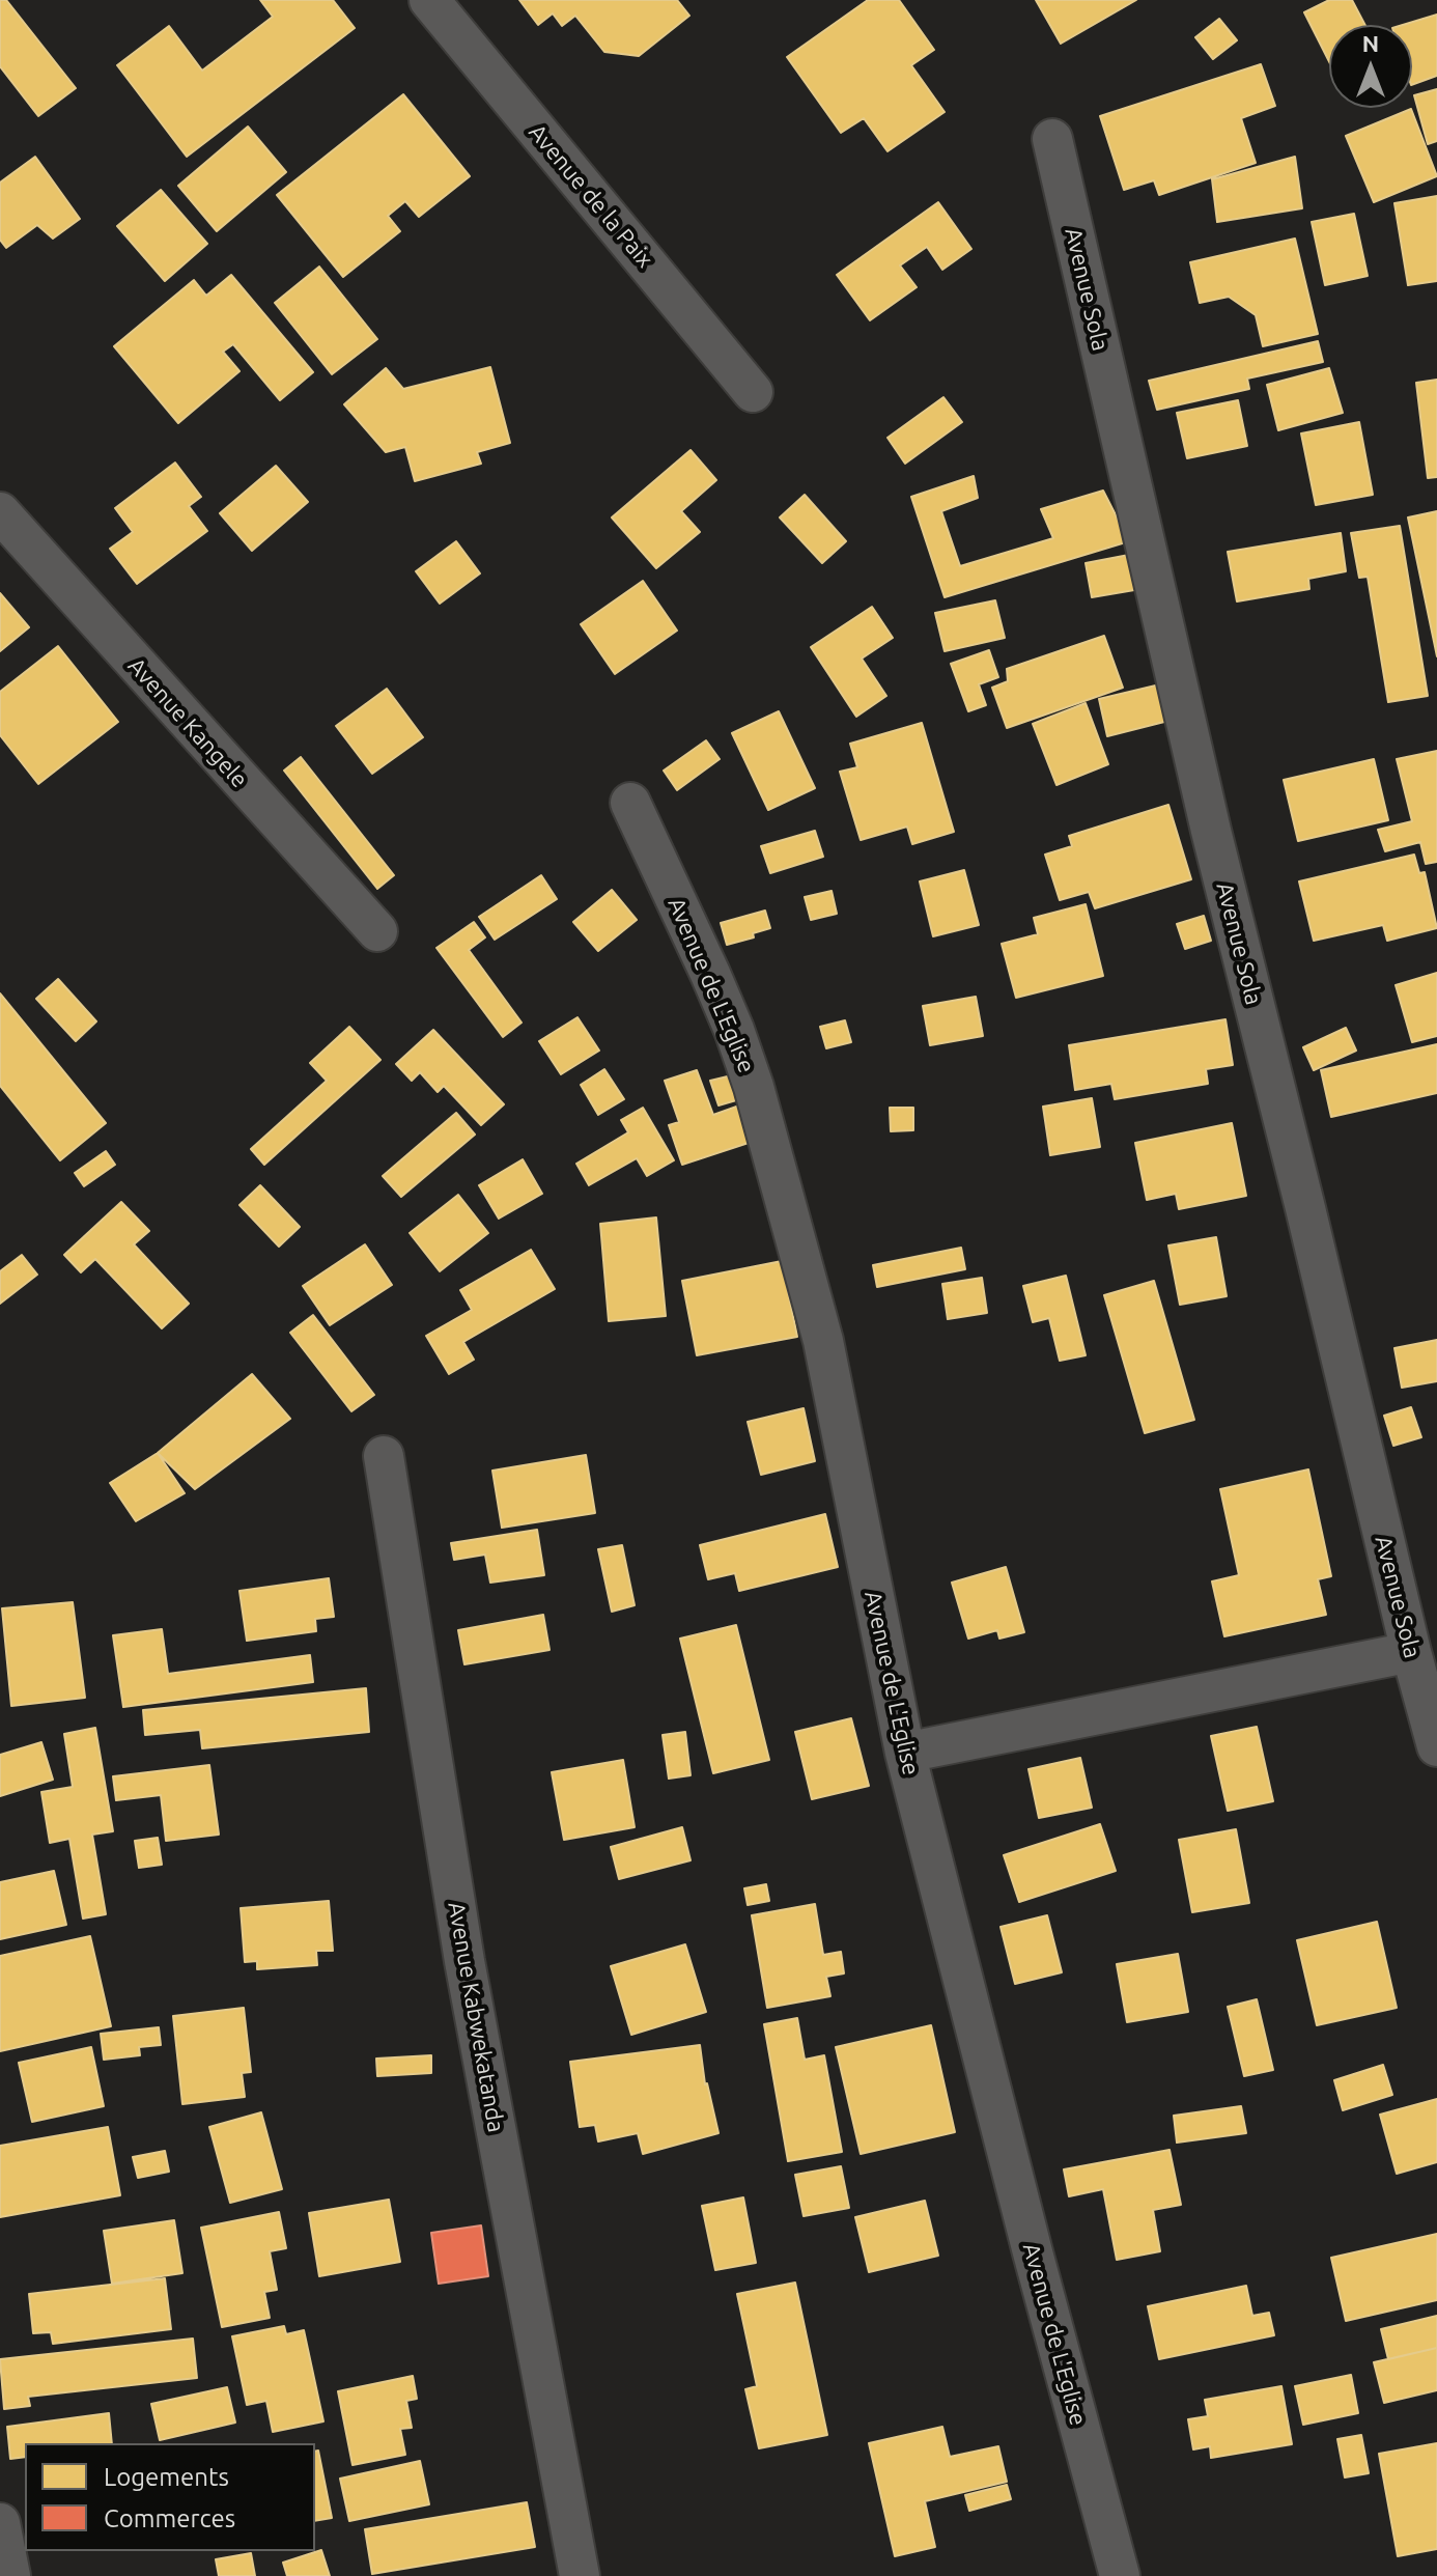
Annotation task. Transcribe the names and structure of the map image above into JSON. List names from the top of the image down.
{
  "streets": {
    "street": [
      "Avenue de la Paix",
      "Avenue Sola",
      "Avenue Kangele",
      "Avenue de L'Eglise",
      "Avenue Kabwekatanda"
    ]
  },
  "legend": ["Logements", "Commerces"],
  "north": "top"
}
